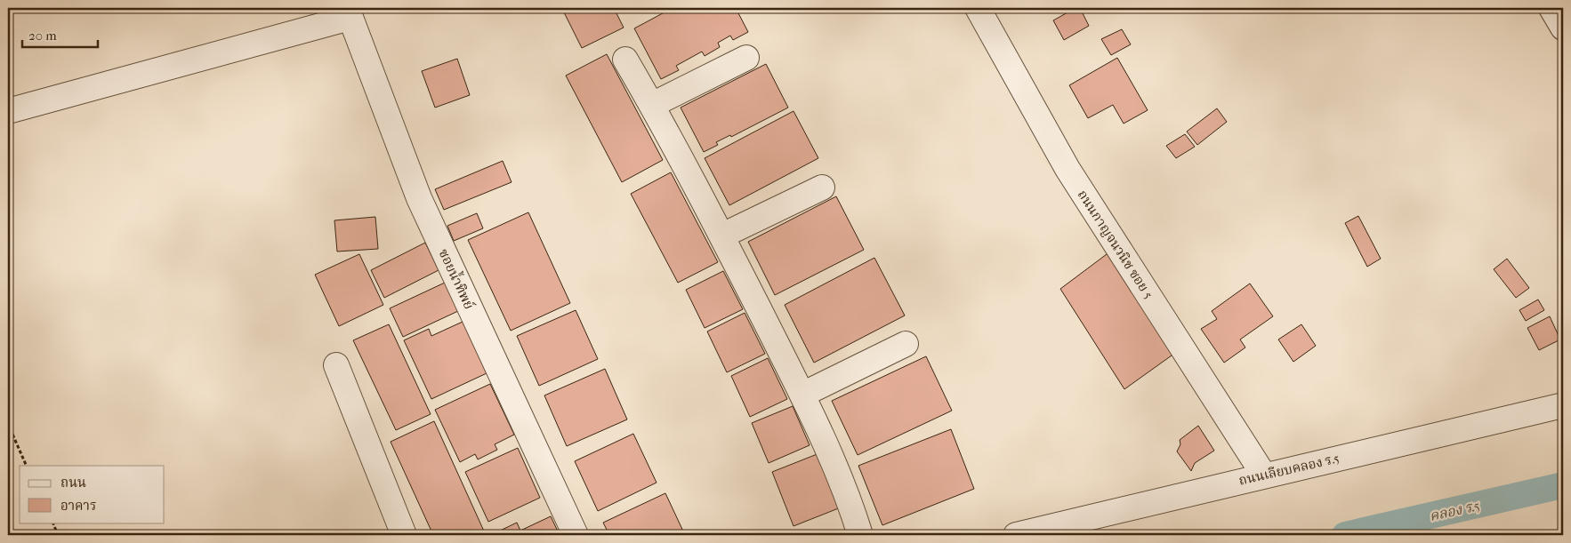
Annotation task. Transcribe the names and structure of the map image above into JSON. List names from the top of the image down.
{
  "streets": {
    "street": ["ถนนกาญจนวนิช ซอย 5", "ซอยน้ำทิพย์", "ถนนเลียบคลอง ร.5"]
  },
  "crossings": [
    ["ถนนกาญจนวนิช ซอย 5", "ถนนเลียบคลอง ร.5"]
  ],
  "water": ["คลอง ร.5"],
  "legend": ["ถนน", "อาคาร"],
  "scale_bar": "20 m"
}
